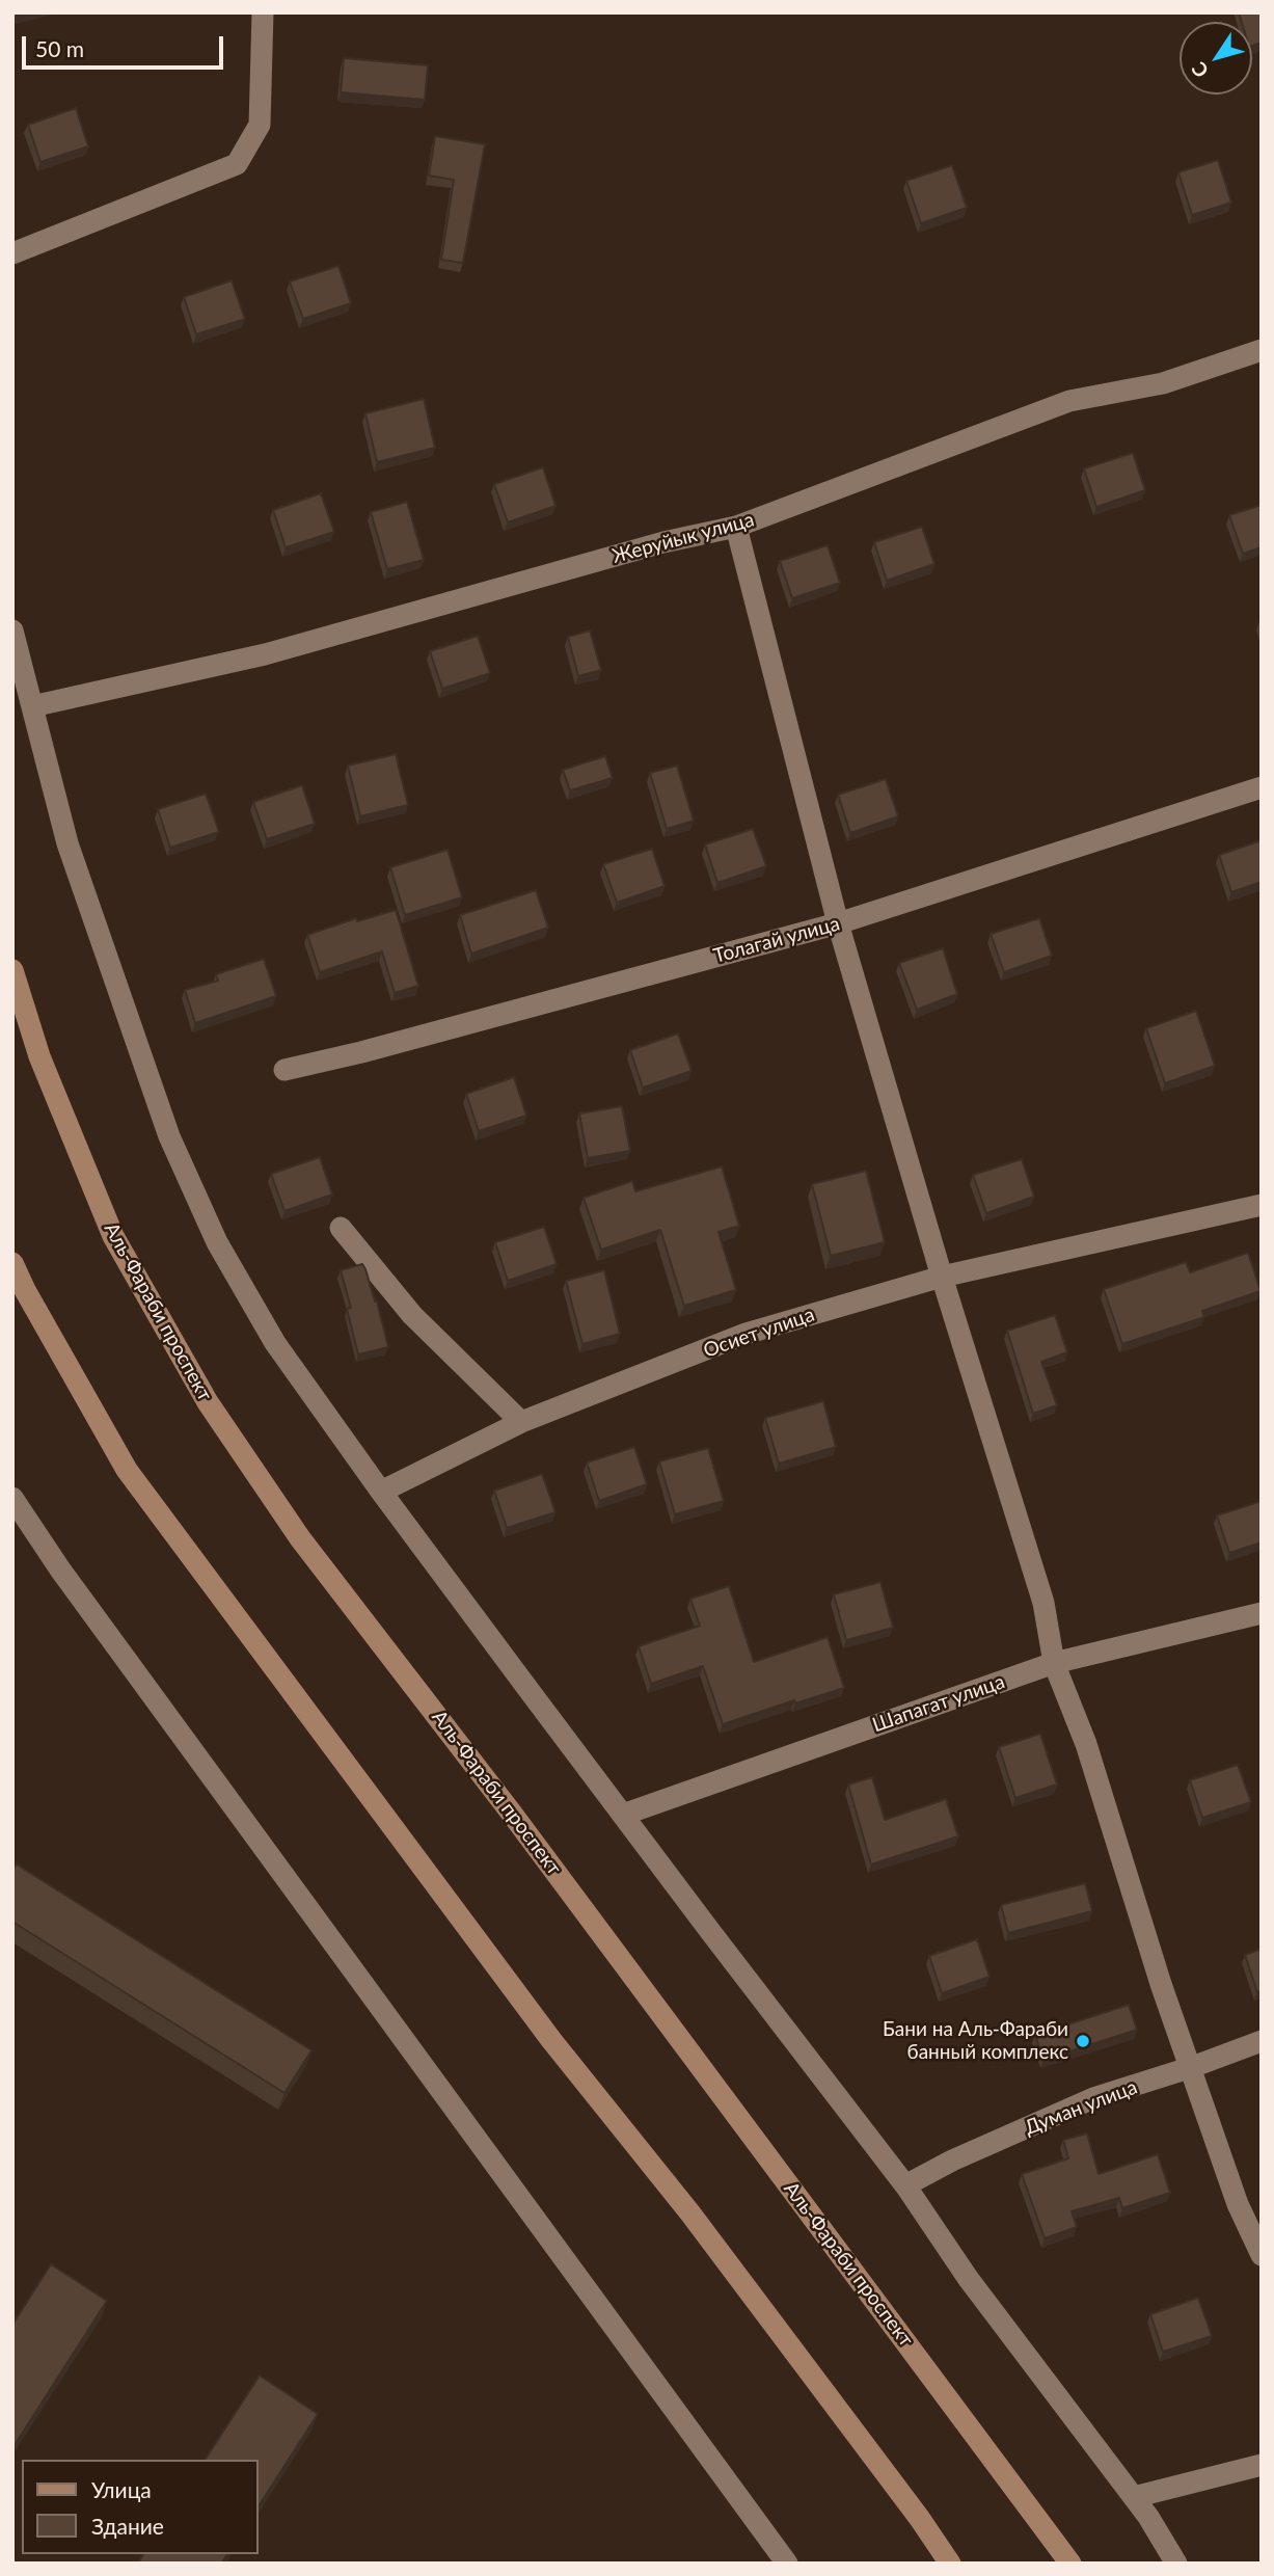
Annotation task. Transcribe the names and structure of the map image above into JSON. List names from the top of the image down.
{
  "streets": {
    "street": [
      "Жеруйык улица",
      "Толагай улица",
      "Аль-Фараби проспект",
      "Осиет улица",
      "Шапагат улица",
      "Думан улица"
    ]
  },
  "places": ["Бани на Аль-Фараби банный комплекс"],
  "legend": ["Улица", "Здание"],
  "scale_bar": "50 m",
  "north": "bottom left"
}
